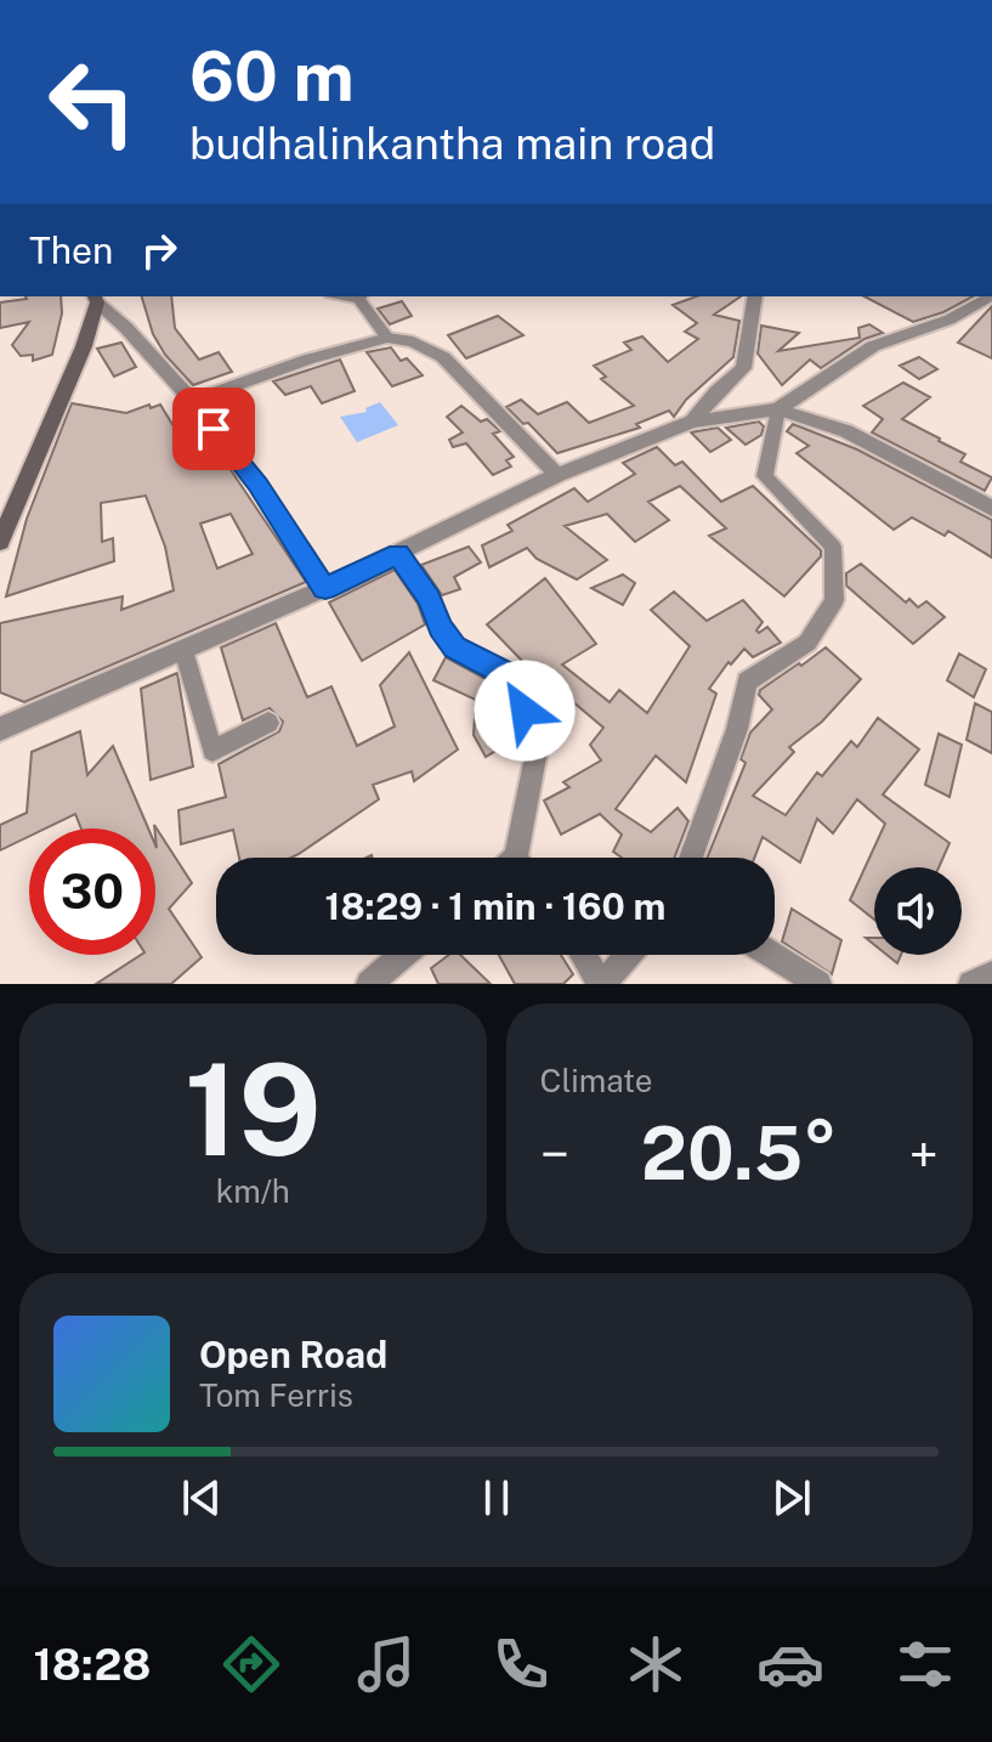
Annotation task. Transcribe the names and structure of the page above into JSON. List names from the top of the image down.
{
  "page": {
    "turn": ["60 m", "budhalinkantha main road"],
    "then": "Then",
    "limit": "30",
    "trip": "18:29 · 1 min · 160 m",
    "tile": [
      ["19", "km/h"],
      "Climate"
    ],
    "heat": ["−", "20.5°", "+"],
    "song": ["Open Road", "Tom Ferris"],
    "tabs": "18:28"
  }
}
